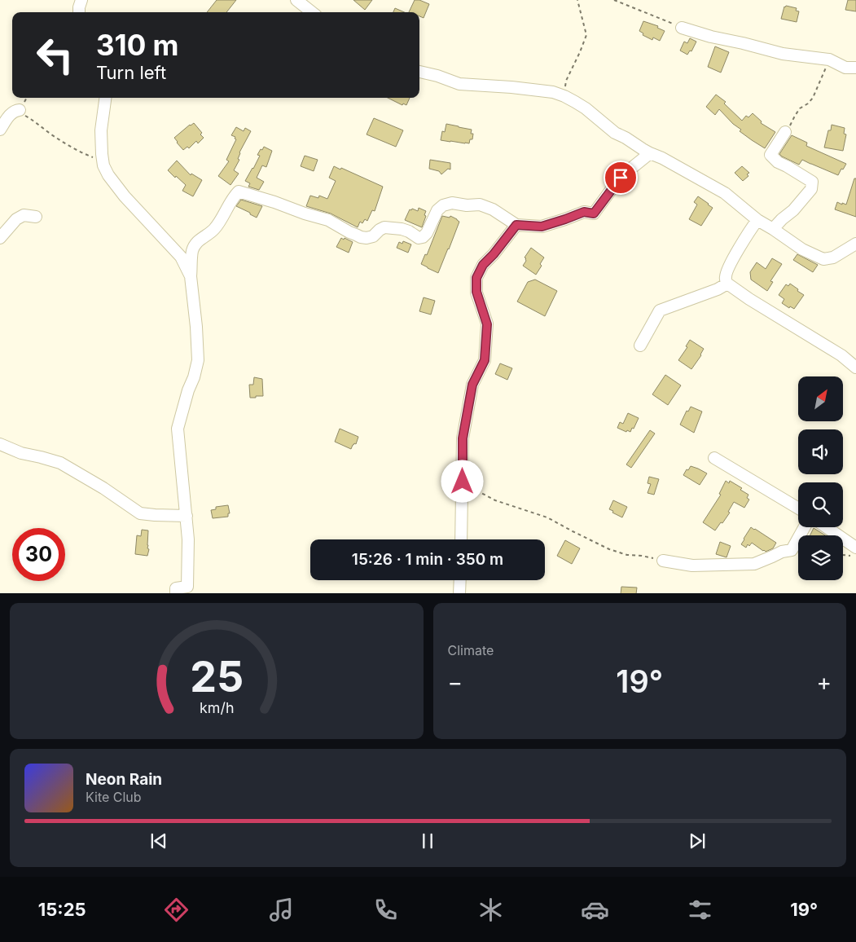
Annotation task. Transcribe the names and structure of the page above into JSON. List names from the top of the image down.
{
  "north": "top right",
  "page": {
    "turn": ["310 m", "Turn left"],
    "limit": "30",
    "trip": "15:26 · 1 min · 350 m",
    "tile": "Climate",
    "heat": ["−", "19°", "+"],
    "song": ["Neon Rain", "Kite Club"],
    "tabs": ["15:25", "19°"],
    "gauge": ["25", "km/h"]
  }
}
